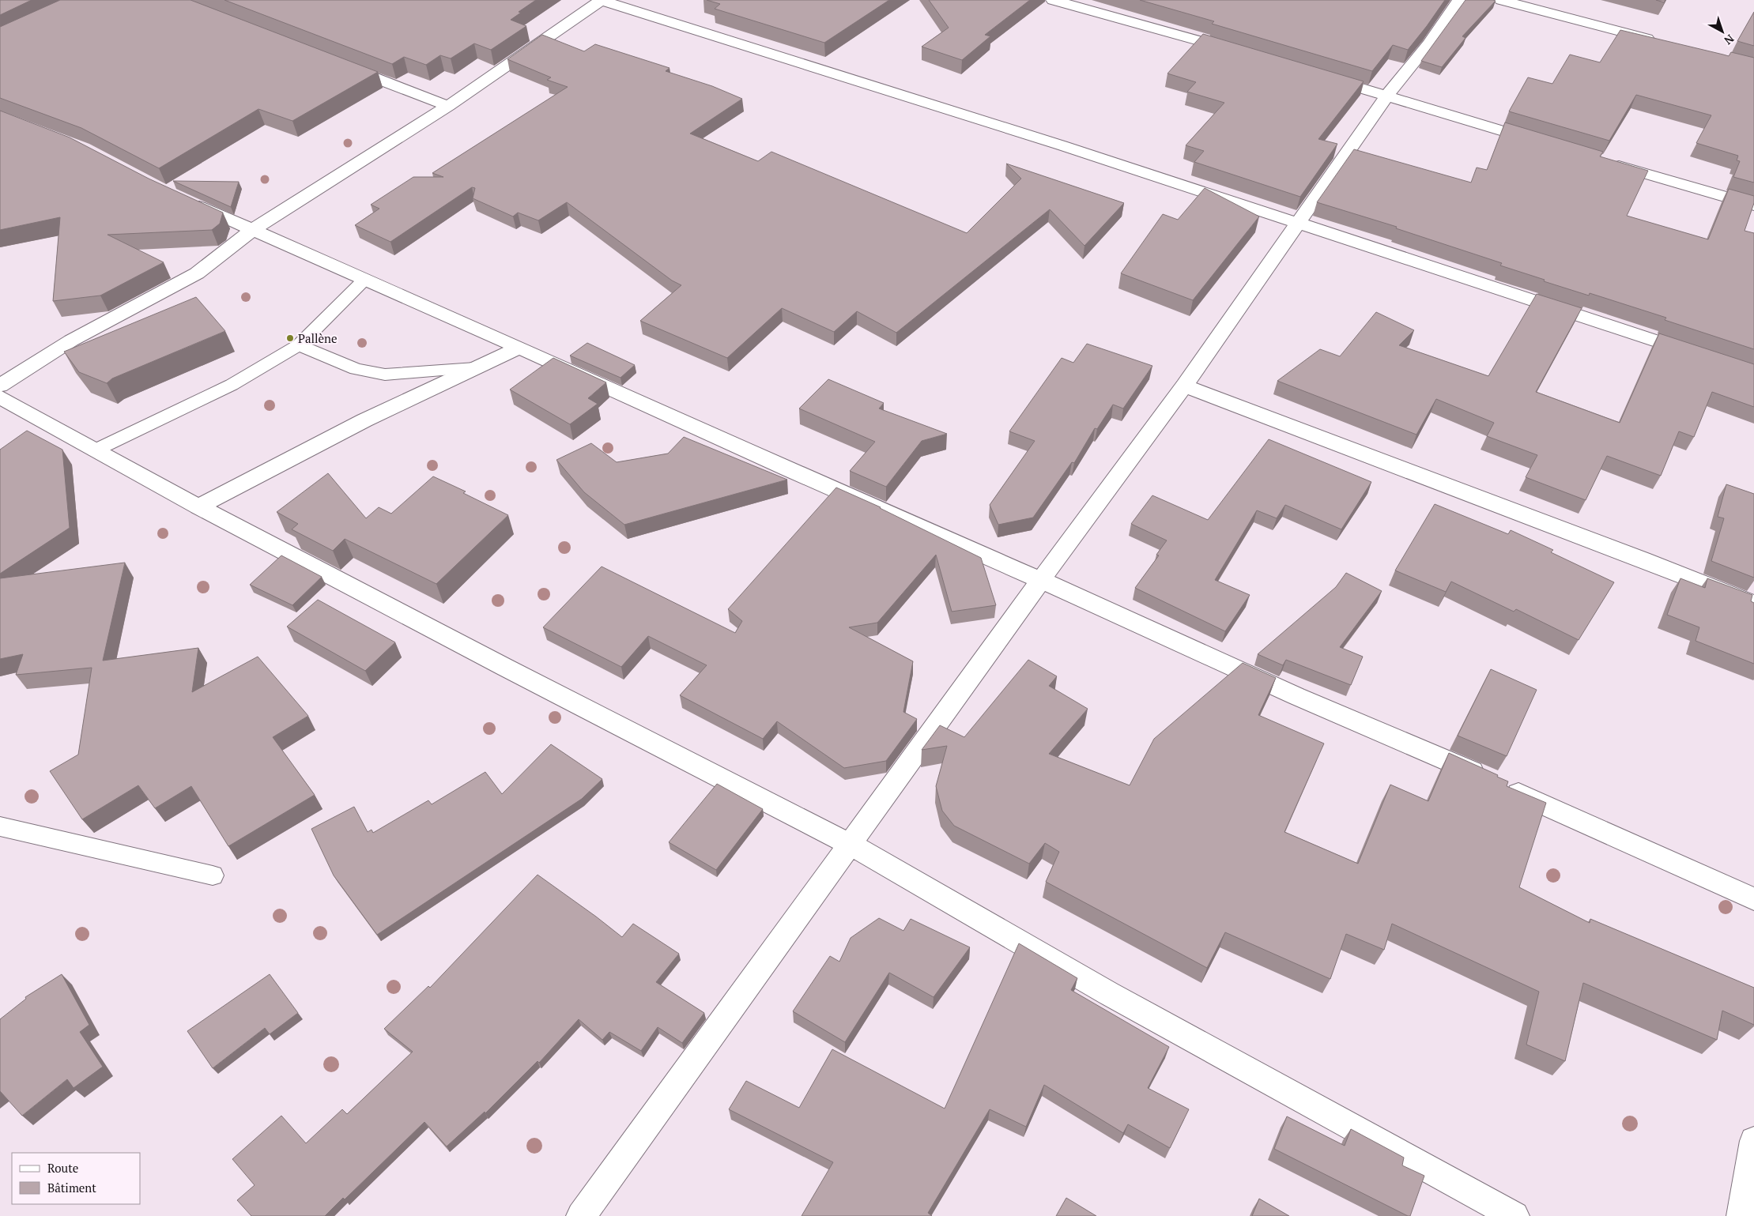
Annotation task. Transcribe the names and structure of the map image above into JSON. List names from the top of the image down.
{
  "places": ["Pallène"],
  "legend": ["Route", "Bâtiment"],
  "north": "bottom right"
}
